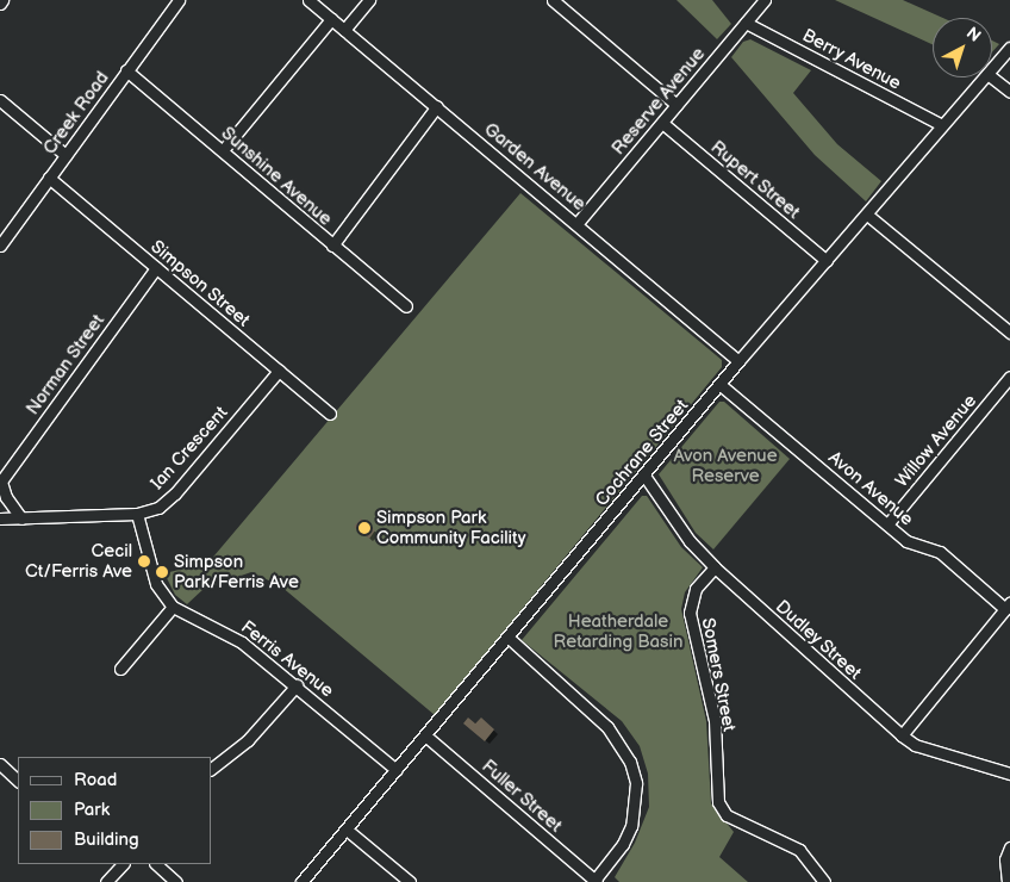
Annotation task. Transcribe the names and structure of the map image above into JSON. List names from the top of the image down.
{
  "streets": {
    "street": [
      "Berry Avenue",
      "Reserve Avenue",
      "Creek Road",
      "Garden Avenue",
      "Sunshine Avenue",
      "Rupert Street",
      "Simpson Street",
      "Norman Street",
      "Willow Avenue",
      "Ian Crescent",
      "Cochrane Street",
      "Avon Avenue",
      "Dudley Street",
      "Ferris Avenue",
      "Somers Street",
      "Fuller Street"
    ]
  },
  "crossings": [
    ["Berry Avenue", "Reserve Avenue"],
    ["Berry Avenue", "Cochrane Street"],
    ["Reserve Avenue", "Garden Avenue"],
    ["Reserve Avenue", "Rupert Street"],
    ["Creek Road", "Sunshine Avenue"],
    ["Creek Road", "Simpson Street"],
    ["Garden Avenue", "Cochrane Street"],
    ["Rupert Street", "Cochrane Street"],
    ["Simpson Street", "Norman Street"],
    ["Simpson Street", "Ian Crescent"],
    ["Norman Street", "Ian Crescent"],
    ["Willow Avenue", "Avon Avenue"],
    ["Ian Crescent", "Ferris Avenue"],
    ["Cochrane Street", "Avon Avenue"],
    ["Cochrane Street", "Dudley Street"],
    ["Cochrane Street", "Ferris Avenue"],
    ["Cochrane Street", "Fuller Street"],
    ["Dudley Street", "Somers Street"]
  ],
  "parks": ["Avon Avenue Reserve", "Heatherdale Retarding Basin"],
  "places": ["Simpson Park Community Facility", "Cecil Ct/Ferris Ave", "Simpson Park/Ferris Ave"],
  "legend": ["Road", "Park", "Building"],
  "north": "top right"
}
